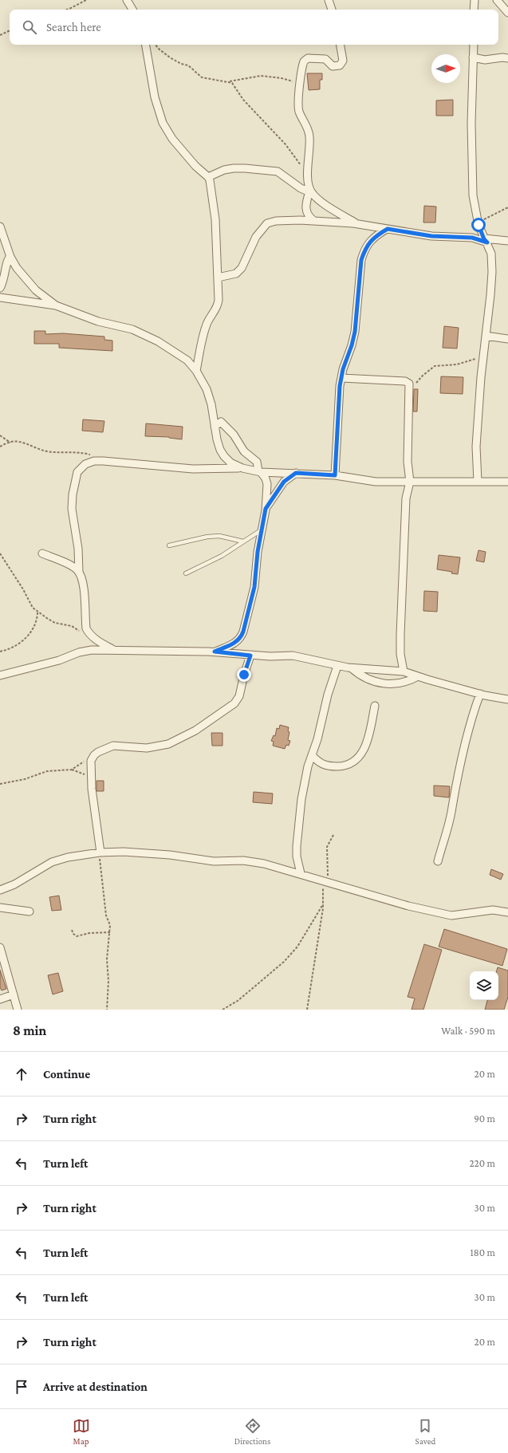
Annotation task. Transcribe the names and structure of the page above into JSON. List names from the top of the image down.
{
  "north": "right",
  "page": {
    "search": "Search here",
    "heading": ["8 min", "Walk · 590 m"],
    "list": [
      ["Continue", "20 m"],
      ["Turn right", "90 m"],
      ["Turn left", "220 m"],
      ["Turn right", "30 m"],
      ["Turn left", "180 m"],
      ["Turn left", "30 m"],
      ["Turn right", "20 m"],
      "Arrive at destination"
    ],
    "nav": ["Map", "Directions", "Saved"]
  }
}
